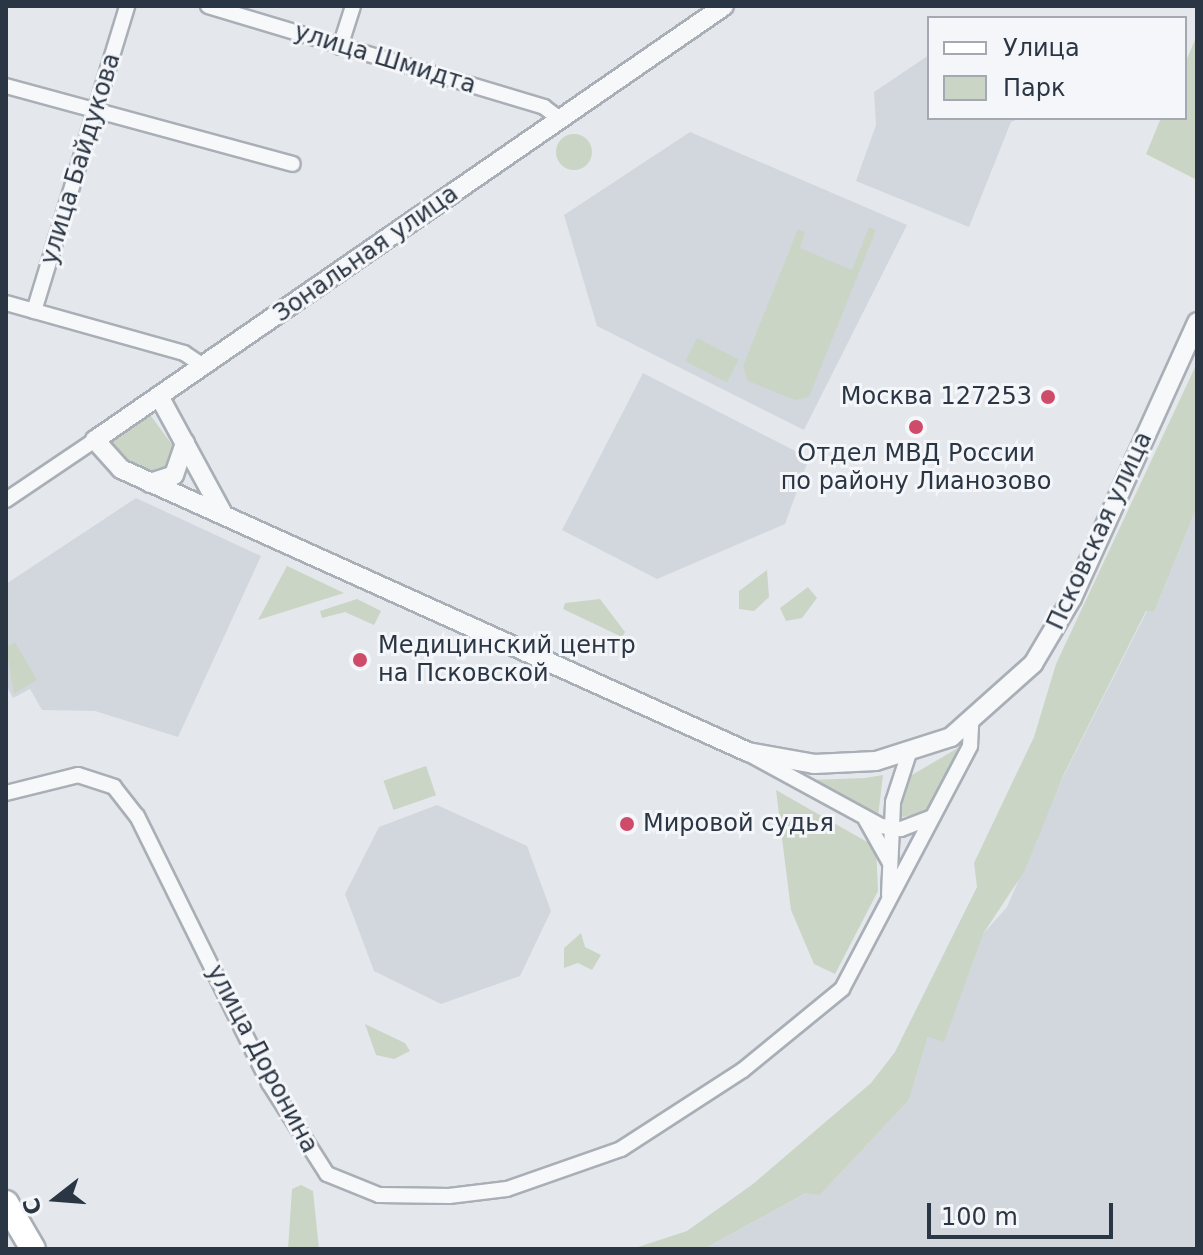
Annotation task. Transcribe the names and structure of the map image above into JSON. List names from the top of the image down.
{
  "streets": {
    "street": [
      "улица Шмидта",
      "улица Байдукова",
      "Зональная улица",
      "Псковская улица",
      "улица Доронина"
    ]
  },
  "crossings": [
    ["улица Шмидта", "Зональная улица"],
    ["Зональная улица", "Псковская улица"]
  ],
  "places": [
    "Москва 127253",
    "Отдел МВД России по району Лианозово",
    "Медицинский центр на Псковской",
    "Мировой судья"
  ],
  "legend": ["Улица", "Парк"],
  "scale_bar": "100 m",
  "north": "left"
}
